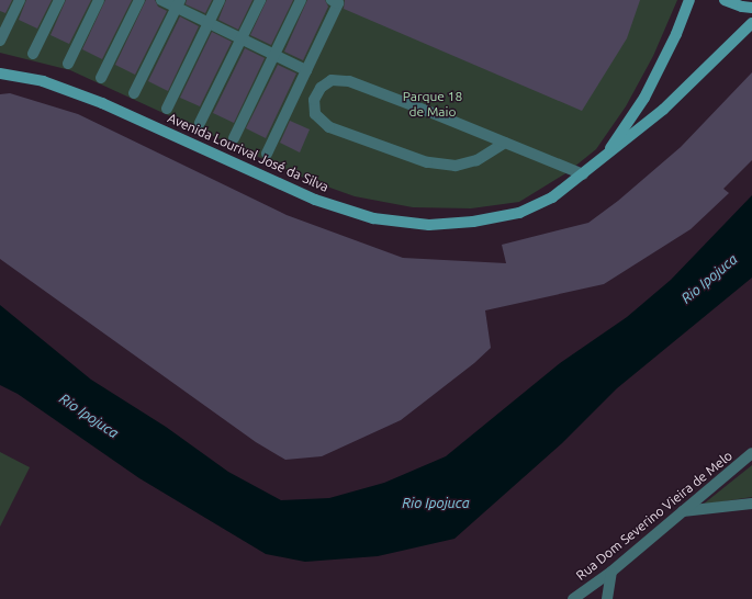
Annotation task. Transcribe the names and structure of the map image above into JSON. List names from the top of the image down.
{
  "streets": {
    "street": ["Avenida Lourival José da Silva", "Rua Dom Severino Vieira de Melo"]
  },
  "water": ["Rio Ipojuca"],
  "parks": ["Parque 18 de Maio"]
}
